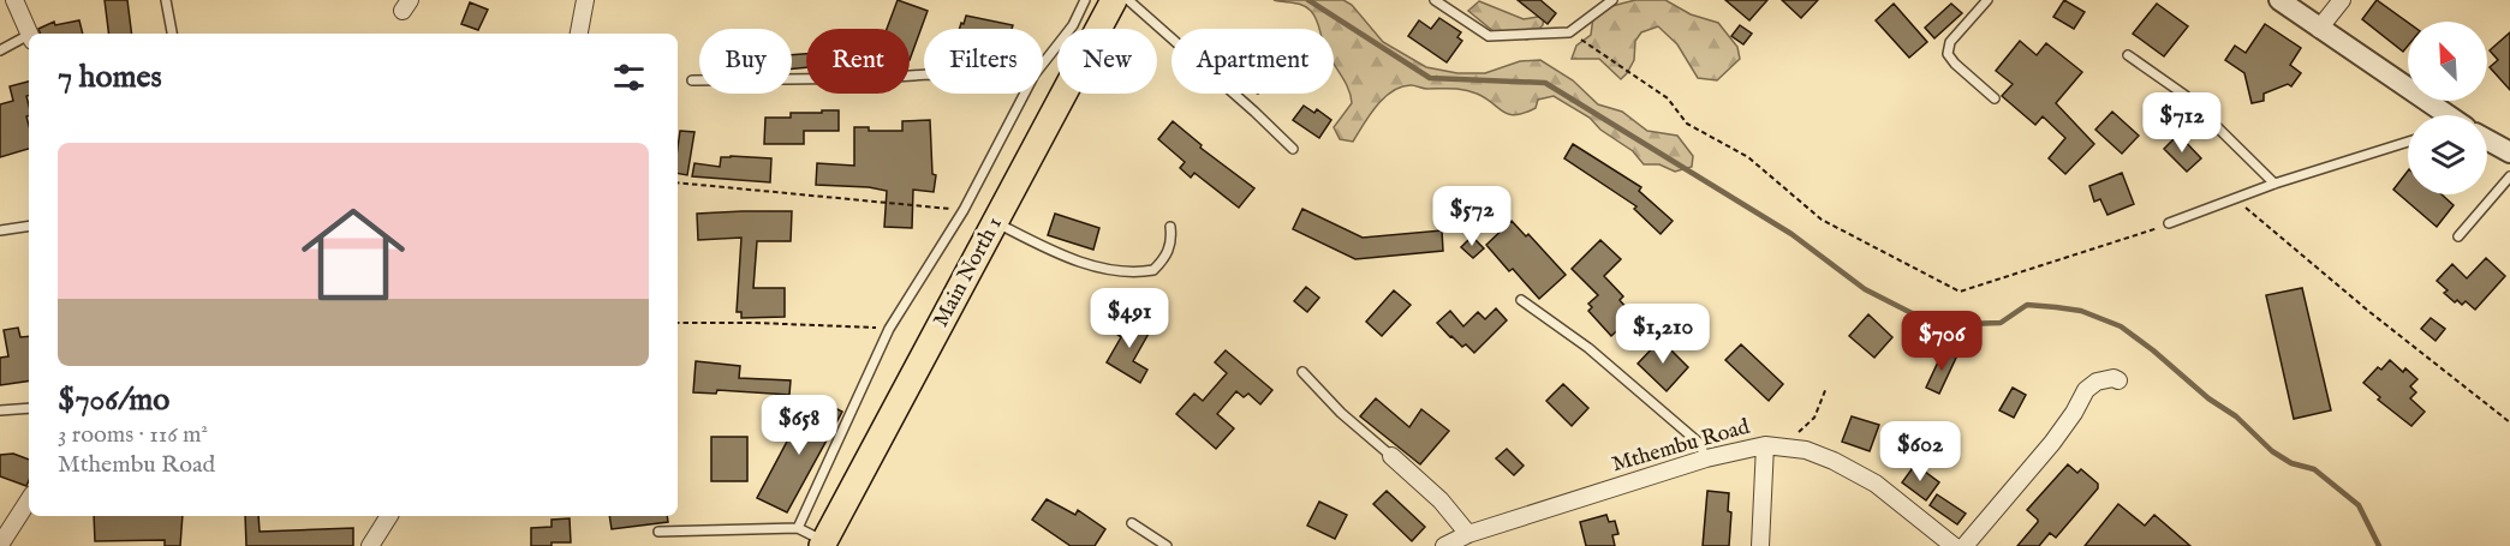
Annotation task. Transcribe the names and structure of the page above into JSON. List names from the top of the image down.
{
  "streets": {
    "main road": ["Main North 1"],
    "street": ["Mthembu Road"]
  },
  "north": "top left",
  "page": {
    "chip": [
      "Buy",
      "Rent",
      "Filters",
      "New",
      "Apartment"
    ],
    "heading": "7 homes",
    "price": [
      "$712",
      "$572",
      "$491",
      "$1,210",
      "$706",
      "$658",
      "$602"
    ],
    "list": [
      {
        "name": "$706/mo",
        "note": "3 rooms · 116 m² · Mthembu Road"
      }
    ]
  }
}
